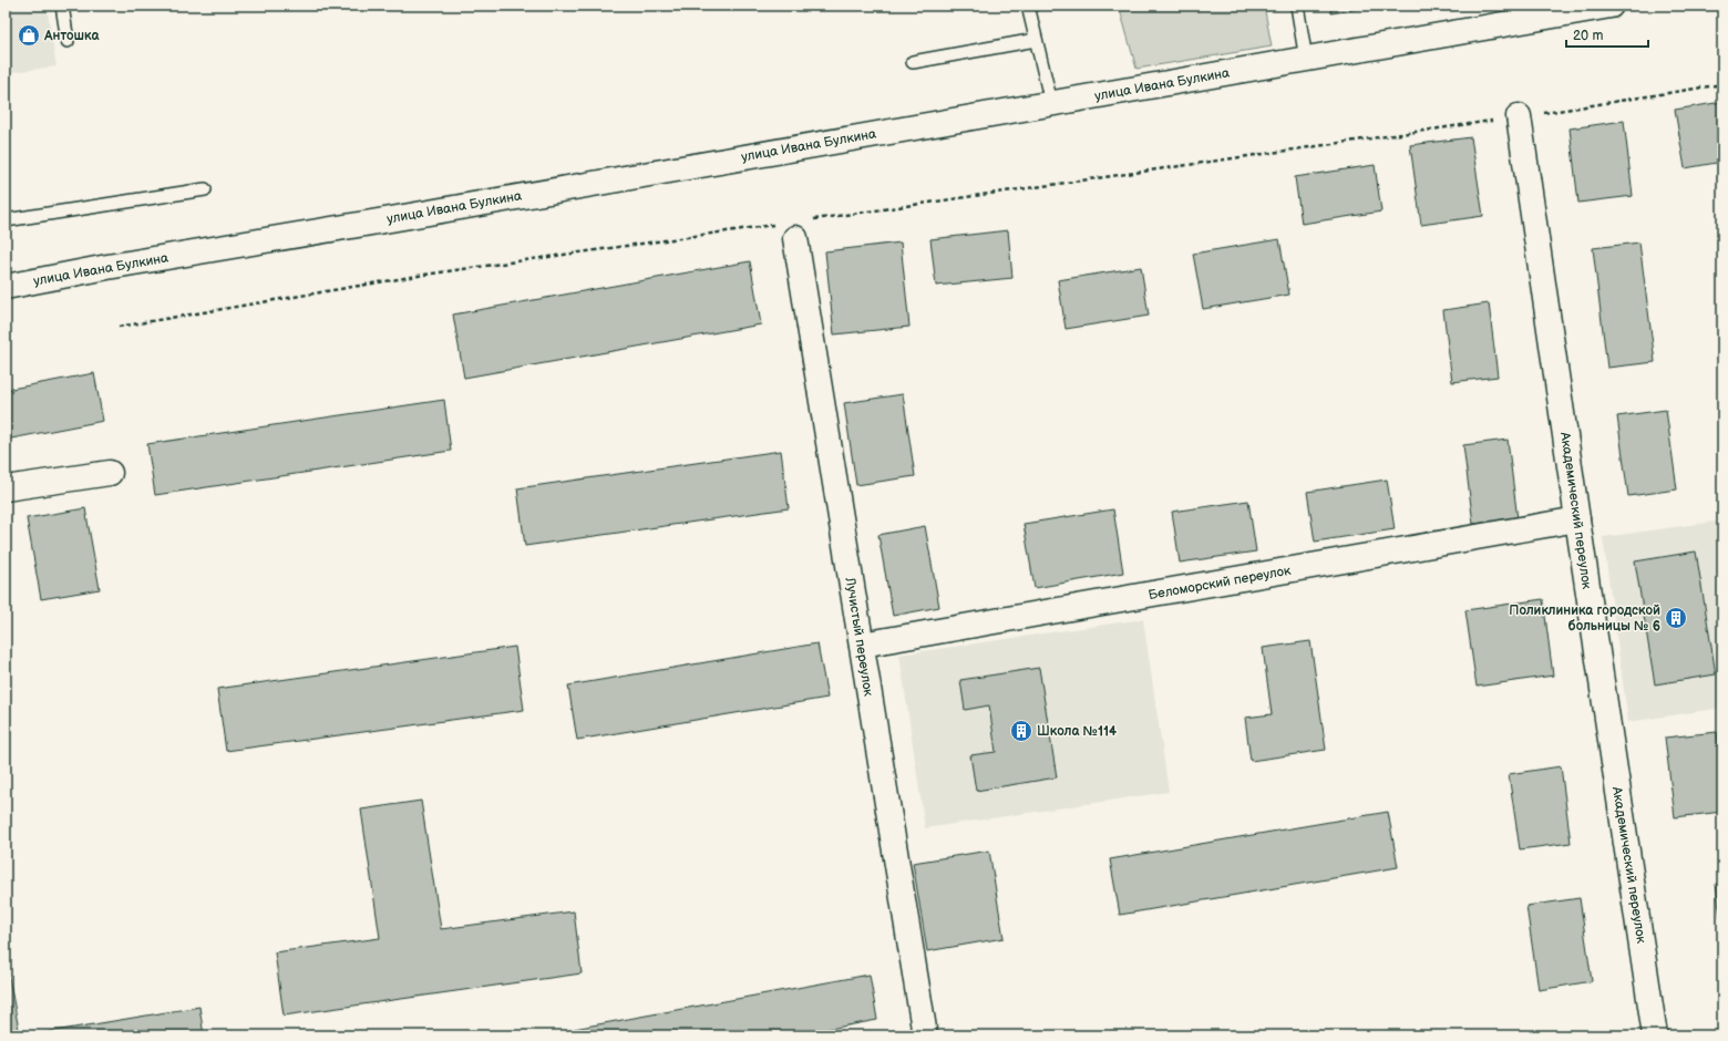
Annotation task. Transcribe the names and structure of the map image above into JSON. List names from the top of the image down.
{
  "streets": {
    "street": [
      "улица Ивана Булкина",
      "Академический переулок",
      "Беломорский переулок",
      "Лучистый переулок"
    ]
  },
  "crossings": [
    ["Академический переулок", "Беломорский переулок"],
    ["Беломорский переулок", "Лучистый переулок"]
  ],
  "places": {
    "shop": ["Антошка"],
    "building": ["Поликлиника городской больницы № 6", "Школа №114"]
  },
  "scale_bar": "20 m"
}
